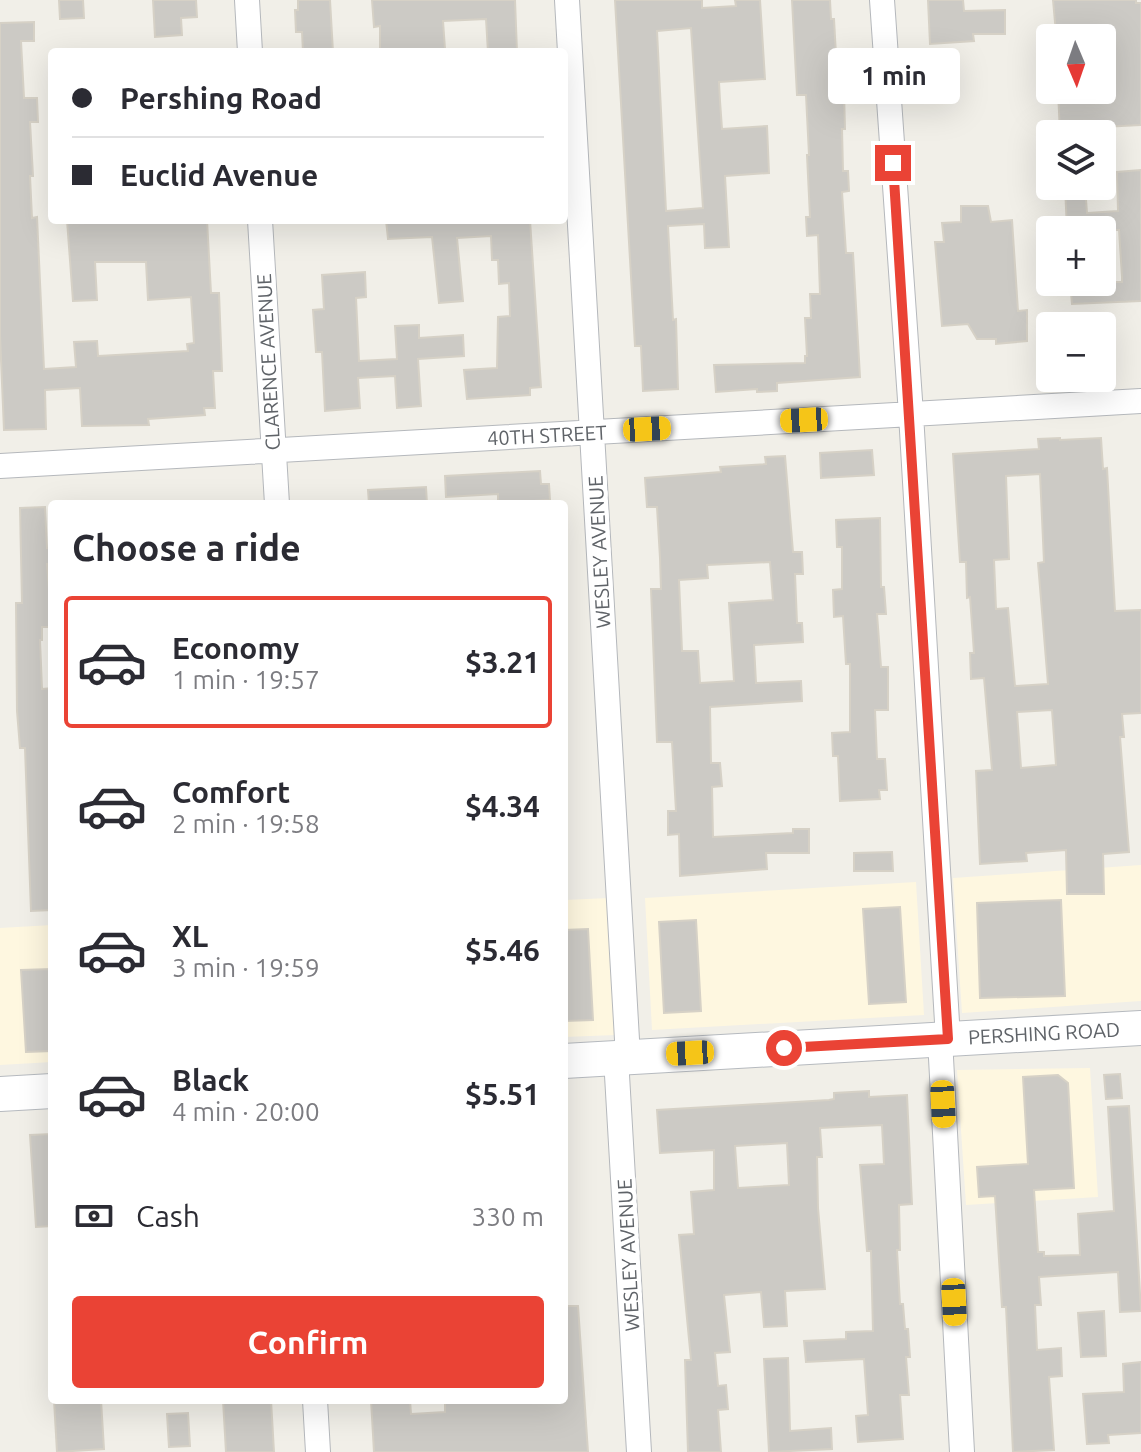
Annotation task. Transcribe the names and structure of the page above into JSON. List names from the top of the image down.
{
  "streets": {
    "main road": ["PERSHING ROAD"],
    "street": ["CLARENCE AVENUE", "40TH STREET", "WESLEY AVENUE"]
  },
  "crossings": [
    ["CLARENCE AVENUE", "40TH STREET"],
    ["40TH STREET", "WESLEY AVENUE"],
    ["WESLEY AVENUE", "PERSHING ROAD"]
  ],
  "north": "bottom",
  "page": {
    "map_buttons": ["+", "−"],
    "bubble": "1 min",
    "banner": ["Pershing Road", "Euclid Avenue"],
    "heading": "Choose a ride",
    "list": [
      {
        "name": "Economy",
        "note": "1 min · 19:57",
        "value": "$3.21"
      },
      {
        "name": "Comfort",
        "note": "2 min · 19:58",
        "value": "$4.34"
      },
      {
        "name": "XL",
        "note": "3 min · 19:59",
        "value": "$5.46"
      },
      {
        "name": "Black",
        "note": "4 min · 20:00",
        "value": "$5.51"
      }
    ],
    "pay": ["Cash", "330 m"],
    "buttons": "Confirm"
  }
}
